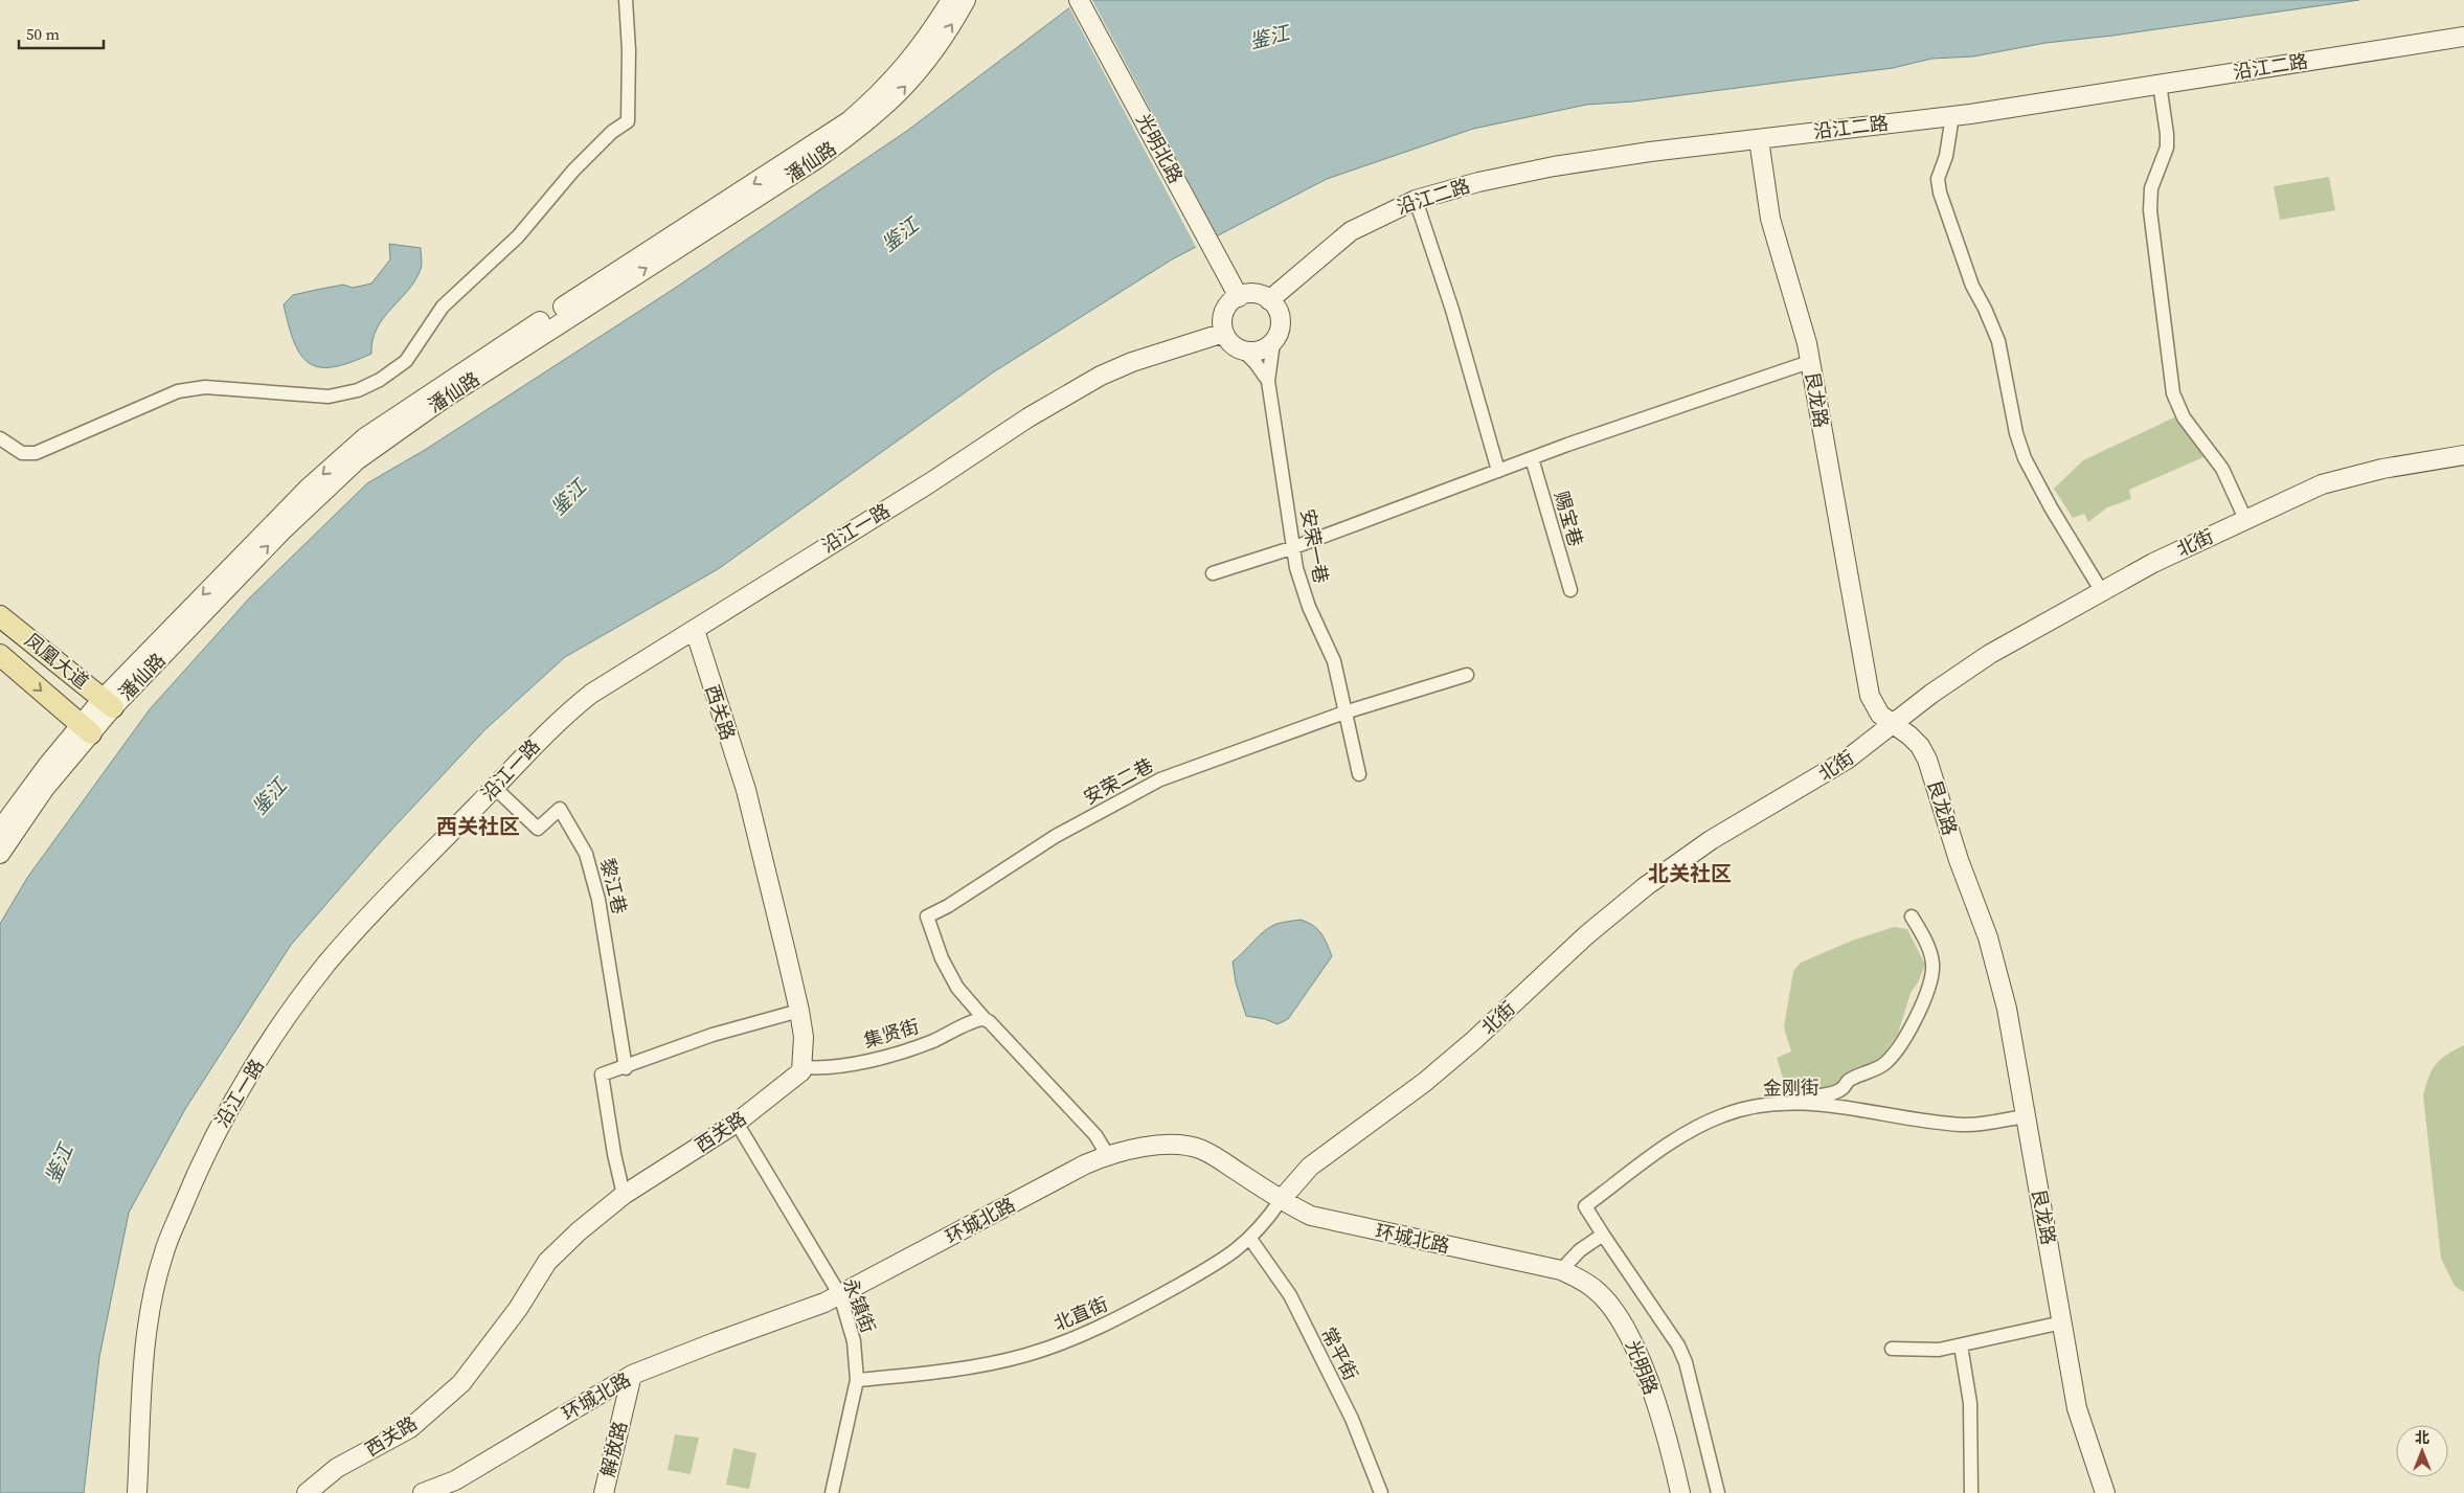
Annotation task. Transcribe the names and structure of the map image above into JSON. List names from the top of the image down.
{
  "streets": {
    "main road": ["凤凰大道"],
    "street": [
      "沿江二路",
      "光明北路",
      "潘仙路",
      "艮龙路",
      "赐宝巷",
      "沿江一路",
      "北街",
      "安荣一巷",
      "西关路",
      "安荣二巷",
      "黎江巷",
      "集贤街",
      "金刚街",
      "环城北路",
      "永镇街",
      "北直街",
      "常平街",
      "光明路",
      "解放路"
    ]
  },
  "crossings": [
    ["沿江二路", "光明北路"],
    ["沿江二路", "艮龙路"],
    ["沿江二路", "沿江一路"],
    ["光明北路", "沿江一路"],
    ["潘仙路", "凤凰大道"],
    ["艮龙路", "北街"],
    ["艮龙路", "金刚街"],
    ["沿江一路", "西关路"],
    ["沿江一路", "黎江巷"],
    ["北街", "环城北路"],
    ["北街", "北直街"],
    ["安荣一巷", "安荣二巷"],
    ["西关路", "集贤街"],
    ["西关路", "永镇街"],
    ["安荣二巷", "集贤街"],
    ["环城北路", "永镇街"],
    ["环城北路", "北直街"],
    ["环城北路", "光明路"],
    ["环城北路", "解放路"],
    ["永镇街", "北直街"],
    ["北直街", "常平街"]
  ],
  "districts": ["西关社区", "北关社区"],
  "water": ["鉴江"],
  "scale_bar": "50 m",
  "north": "top"
}
